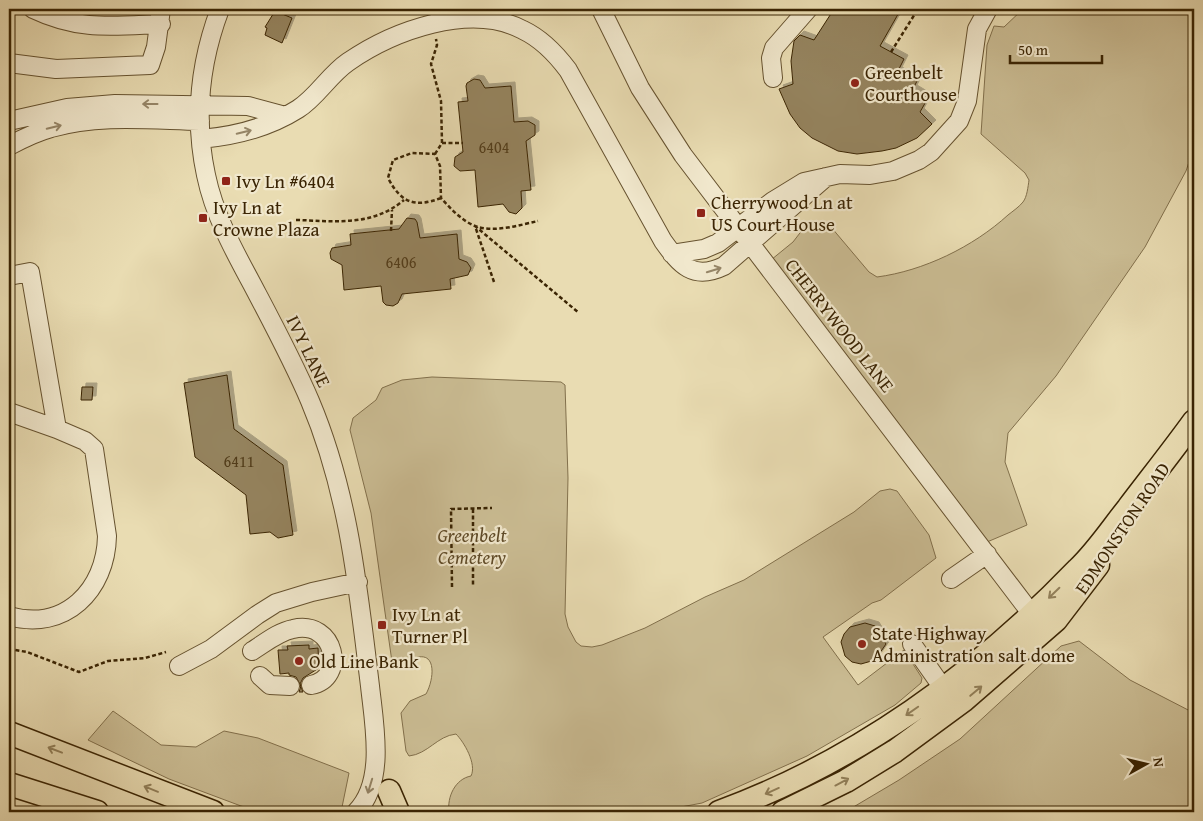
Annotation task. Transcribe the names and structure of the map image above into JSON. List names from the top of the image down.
{
  "streets": {
    "main road": ["EDMONSTON ROAD"],
    "street": ["CHERRYWOOD LANE", "IVY LANE"]
  },
  "crossings": [
    ["CHERRYWOOD LANE", "EDMONSTON ROAD"]
  ],
  "parks": ["Greenbelt Cemetery"],
  "places": {
    "other": ["Greenbelt Courthouse", "State Highway Administration salt dome", "Old Line Bank"],
    "transit": [
      "Ivy Ln #6404",
      "Cherrywood Ln at US Court House",
      "Ivy Ln at Crowne Plaza",
      "Ivy Ln at Turner Pl"
    ]
  },
  "house_numbers": ["6404", "6406", "6411"],
  "scale_bar": "50 m",
  "north": "right"
}
